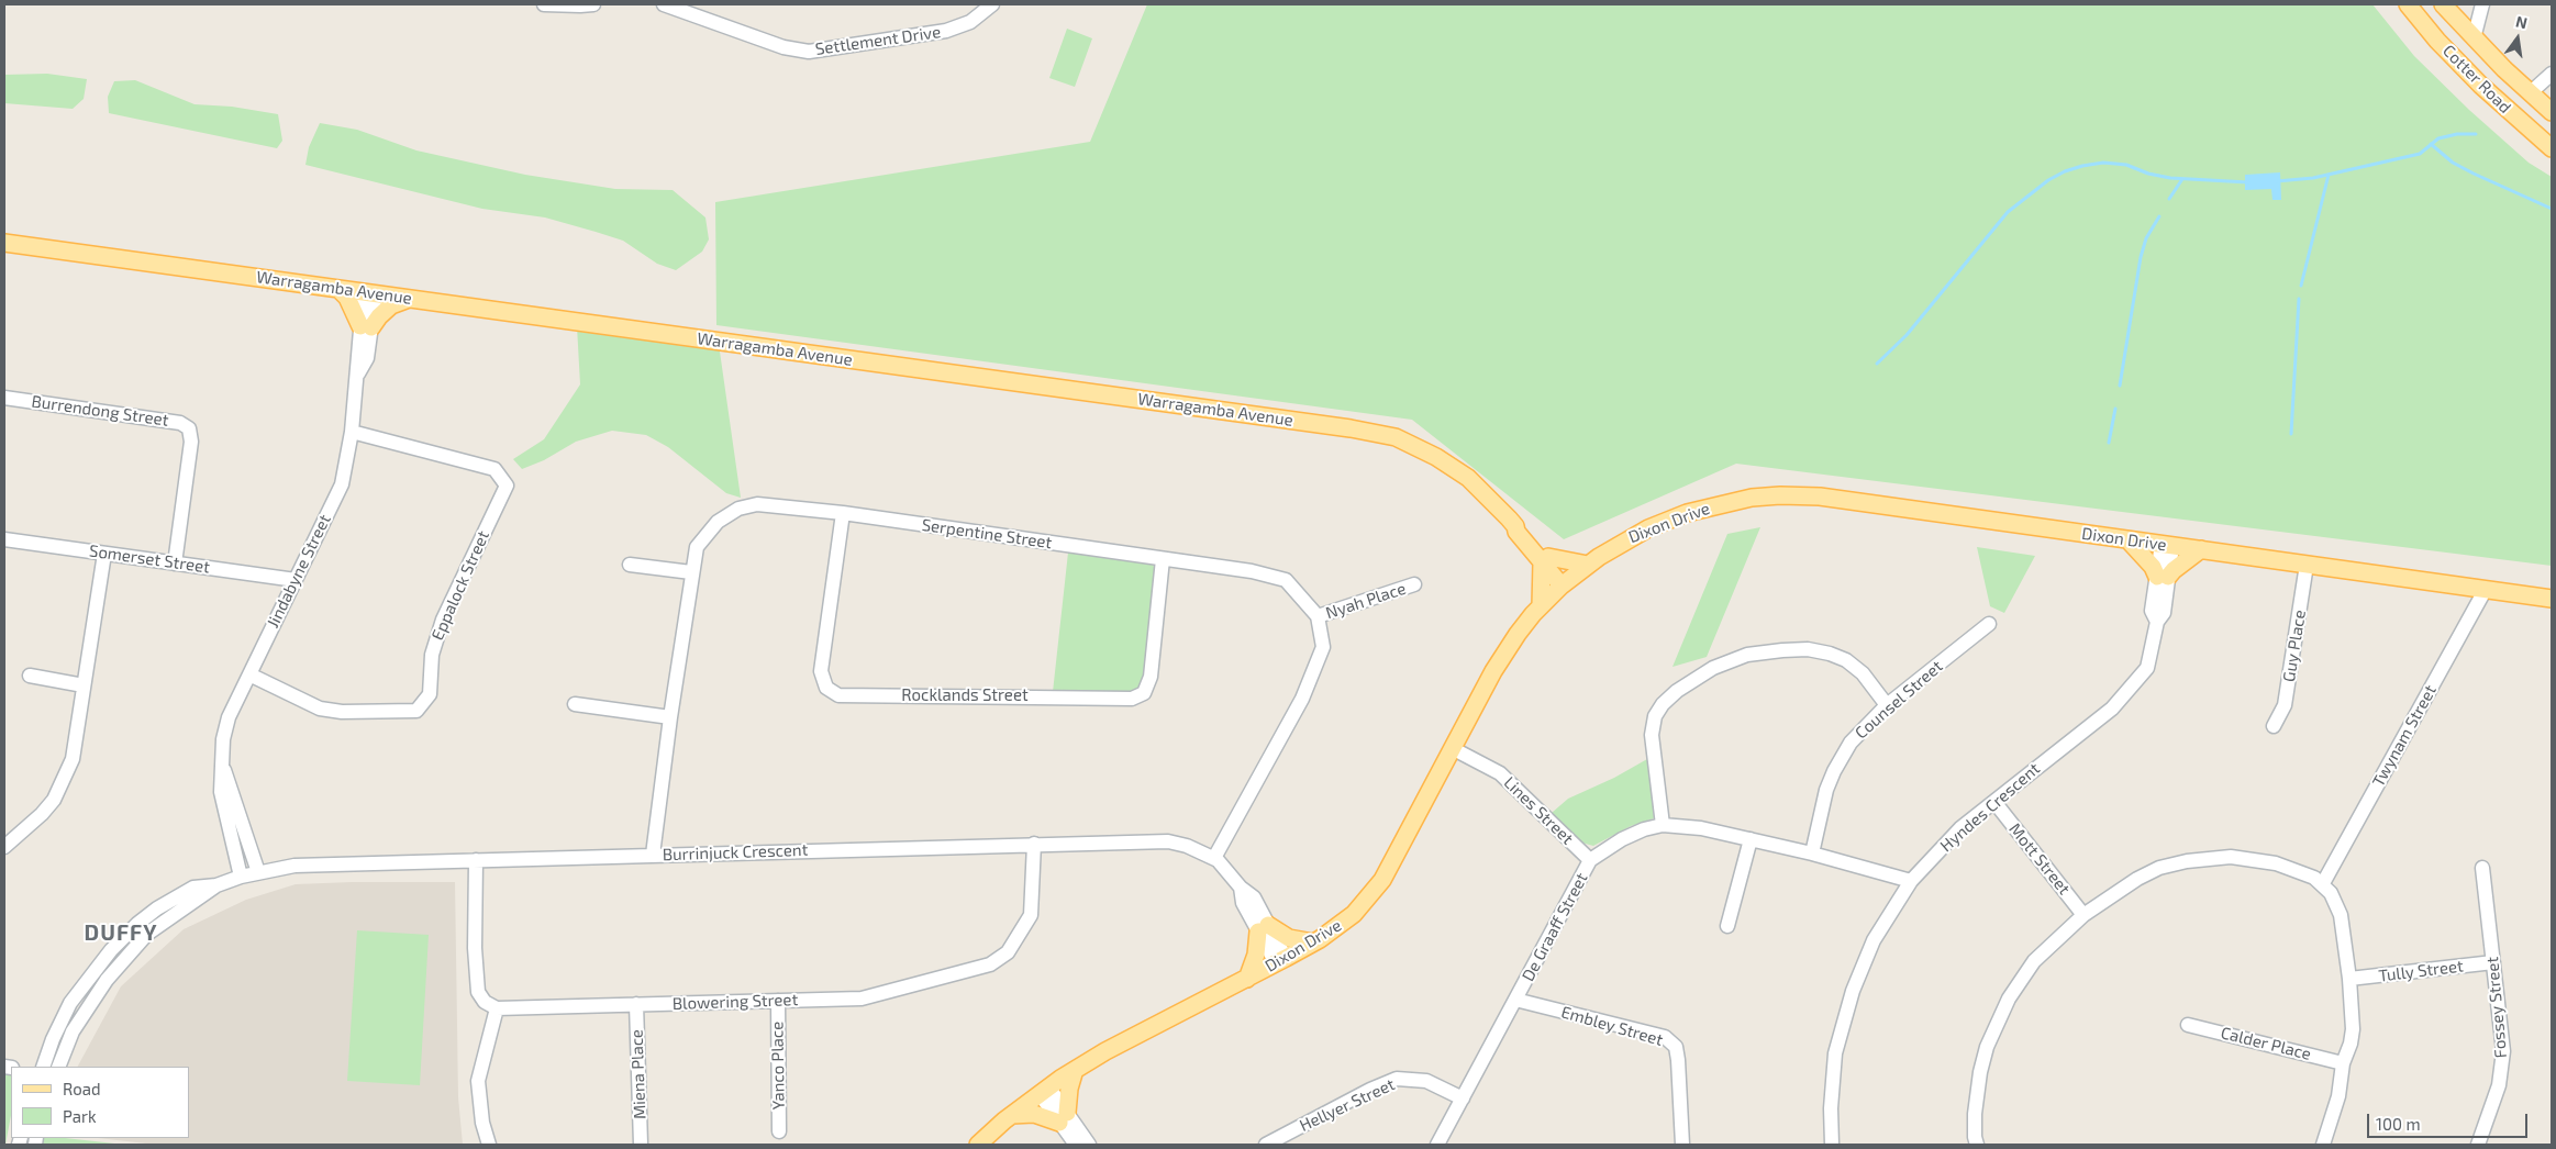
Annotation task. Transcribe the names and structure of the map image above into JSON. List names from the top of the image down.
{
  "streets": {
    "main road": ["Cotter Road", "Warragamba Avenue", "Dixon Drive"],
    "street": [
      "Settlement Drive",
      "Burrendong Street",
      "Serpentine Street",
      "Somerset Street",
      "Jindabyne Street",
      "Eppalock Street",
      "Nyah Place",
      "Guy Place",
      "Rocklands Street",
      "Counsel Street",
      "Twynam Street",
      "Hyndes Crescent",
      "Lines Street",
      "Burrinjuck Crescent",
      "Mott Street",
      "De Graaff Street",
      "Tully Street",
      "Blowering Street",
      "Fossey Street",
      "Embley Street",
      "Calder Place",
      "Yanco Place",
      "Miena Place",
      "Hellyer Street"
    ]
  },
  "crossings": [
    ["Warragamba Avenue", "Dixon Drive"],
    ["Warragamba Avenue", "Jindabyne Street"],
    ["Burrendong Street", "Somerset Street"],
    ["Dixon Drive", "Guy Place"],
    ["Dixon Drive", "Twynam Street"],
    ["Dixon Drive", "Hyndes Crescent"],
    ["Dixon Drive", "Lines Street"],
    ["Dixon Drive", "Burrinjuck Crescent"],
    ["Serpentine Street", "Nyah Place"],
    ["Serpentine Street", "Rocklands Street"],
    ["Serpentine Street", "Burrinjuck Crescent"],
    ["Somerset Street", "Jindabyne Street"],
    ["Jindabyne Street", "Eppalock Street"],
    ["Jindabyne Street", "Burrinjuck Crescent"],
    ["Counsel Street", "De Graaff Street"],
    ["Hyndes Crescent", "Mott Street"],
    ["Hyndes Crescent", "De Graaff Street"],
    ["Lines Street", "De Graaff Street"],
    ["Burrinjuck Crescent", "Blowering Street"],
    ["De Graaff Street", "Embley Street"],
    ["De Graaff Street", "Hellyer Street"],
    ["Tully Street", "Fossey Street"],
    ["Blowering Street", "Yanco Place"],
    ["Blowering Street", "Miena Place"]
  ],
  "districts": ["DUFFY"],
  "legend": ["Road", "Park"],
  "scale_bar": "100 m",
  "north": "top"
}
